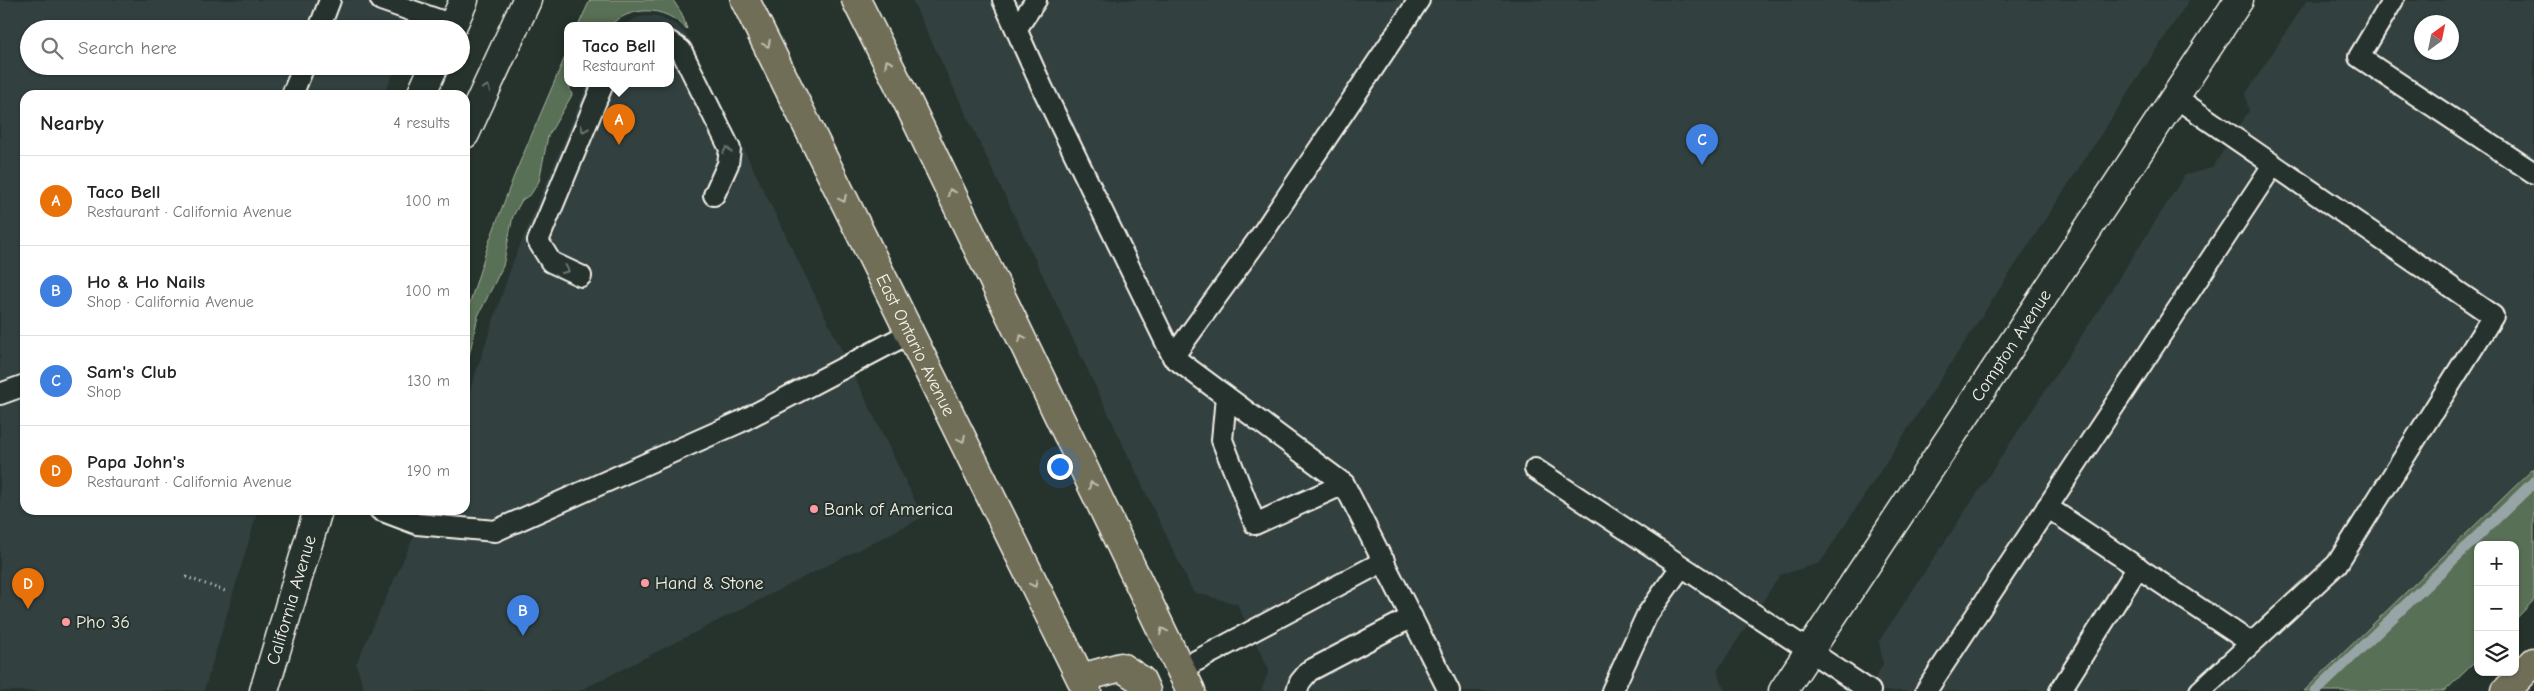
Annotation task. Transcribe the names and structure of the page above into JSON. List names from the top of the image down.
{
  "streets": {
    "main road": ["East Ontario Avenue"],
    "street": ["Compton Avenue", "California Avenue"]
  },
  "places": ["Bank of America", "Hand & Stone", "Pho 36"],
  "north": "top right",
  "page": {
    "search": "Search here",
    "popup": ["Taco Bell", "Restaurant"],
    "heading": ["Nearby", "4 results"],
    "pins": [
      "A",
      "C",
      "D",
      "B"
    ],
    "list": [
      {
        "mark": "A",
        "name": "Taco Bell",
        "note": "Restaurant · California Avenue",
        "value": "100 m"
      },
      {
        "mark": "B",
        "name": "Ho & Ho Nails",
        "note": "Shop · California Avenue",
        "value": "100 m"
      },
      {
        "mark": "C",
        "name": "Sam's Club",
        "note": "Shop",
        "value": "130 m"
      },
      {
        "mark": "D",
        "name": "Papa John's",
        "note": "Restaurant · California Avenue",
        "value": "190 m"
      }
    ],
    "map_buttons": ["+", "−"]
  }
}
